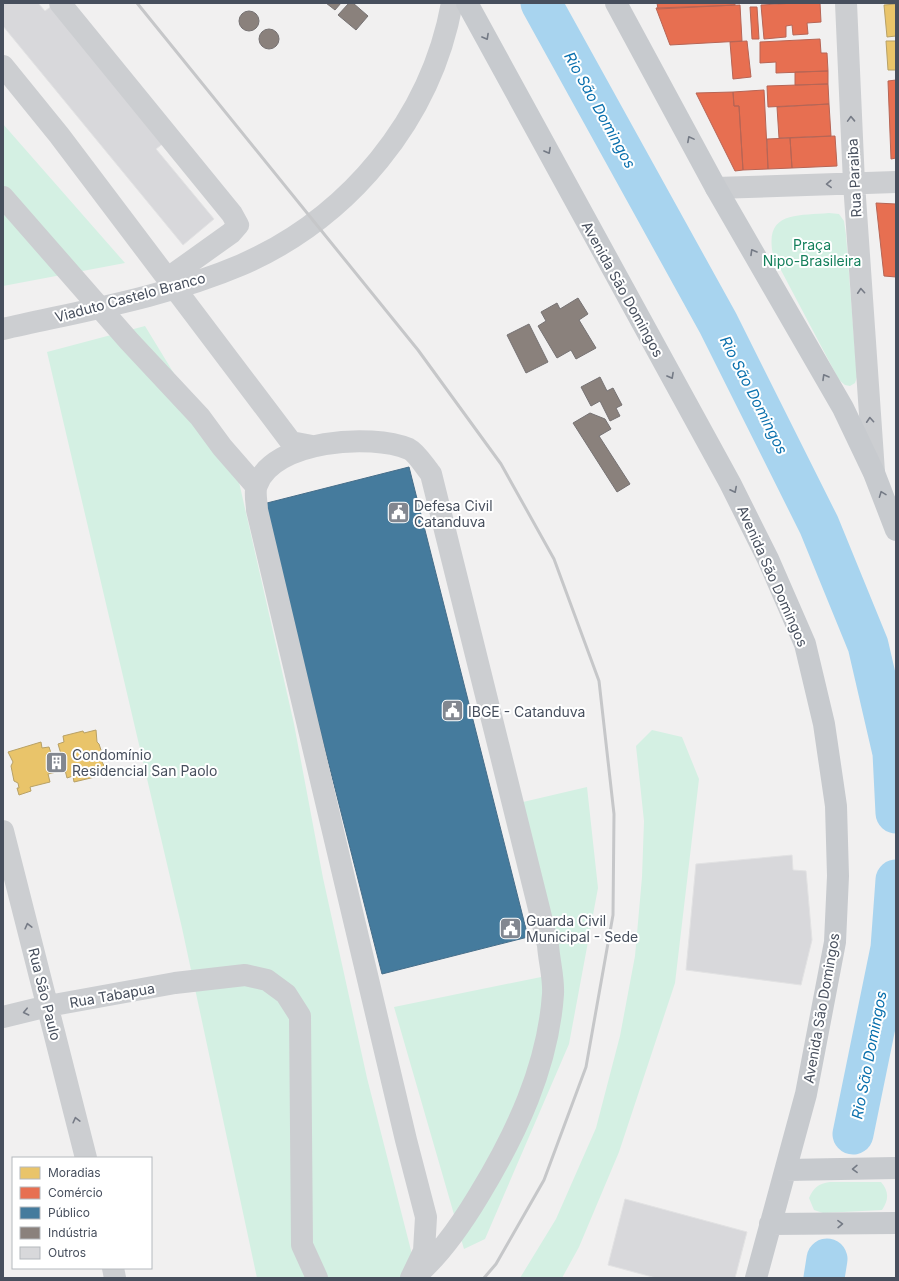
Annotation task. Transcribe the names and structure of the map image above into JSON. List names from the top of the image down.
{
  "streets": {
    "main road": ["Avenida São Domingos"],
    "street": [
      "Rua Paraiba",
      "Viaduto Castelo Branco",
      "Rua São Paulo",
      "Rua Tabapua"
    ]
  },
  "crossings": [
    ["Rua São Paulo", "Rua Tabapua"]
  ],
  "one_way": ["Rua Paraiba", "Rua São Paulo"],
  "water": ["Rio São Domingos"],
  "parks": ["Praça Nipo-Brasileira"],
  "places": {
    "public building": ["Defesa Civil Catanduva", "IBGE - Catanduva", "Guarda Civil Municipal - Sede"],
    "building": ["Condomínio Residencial San Paolo"]
  },
  "legend": [
    "Moradias",
    "Comércio",
    "Público",
    "Indústria",
    "Outros"
  ]
}
